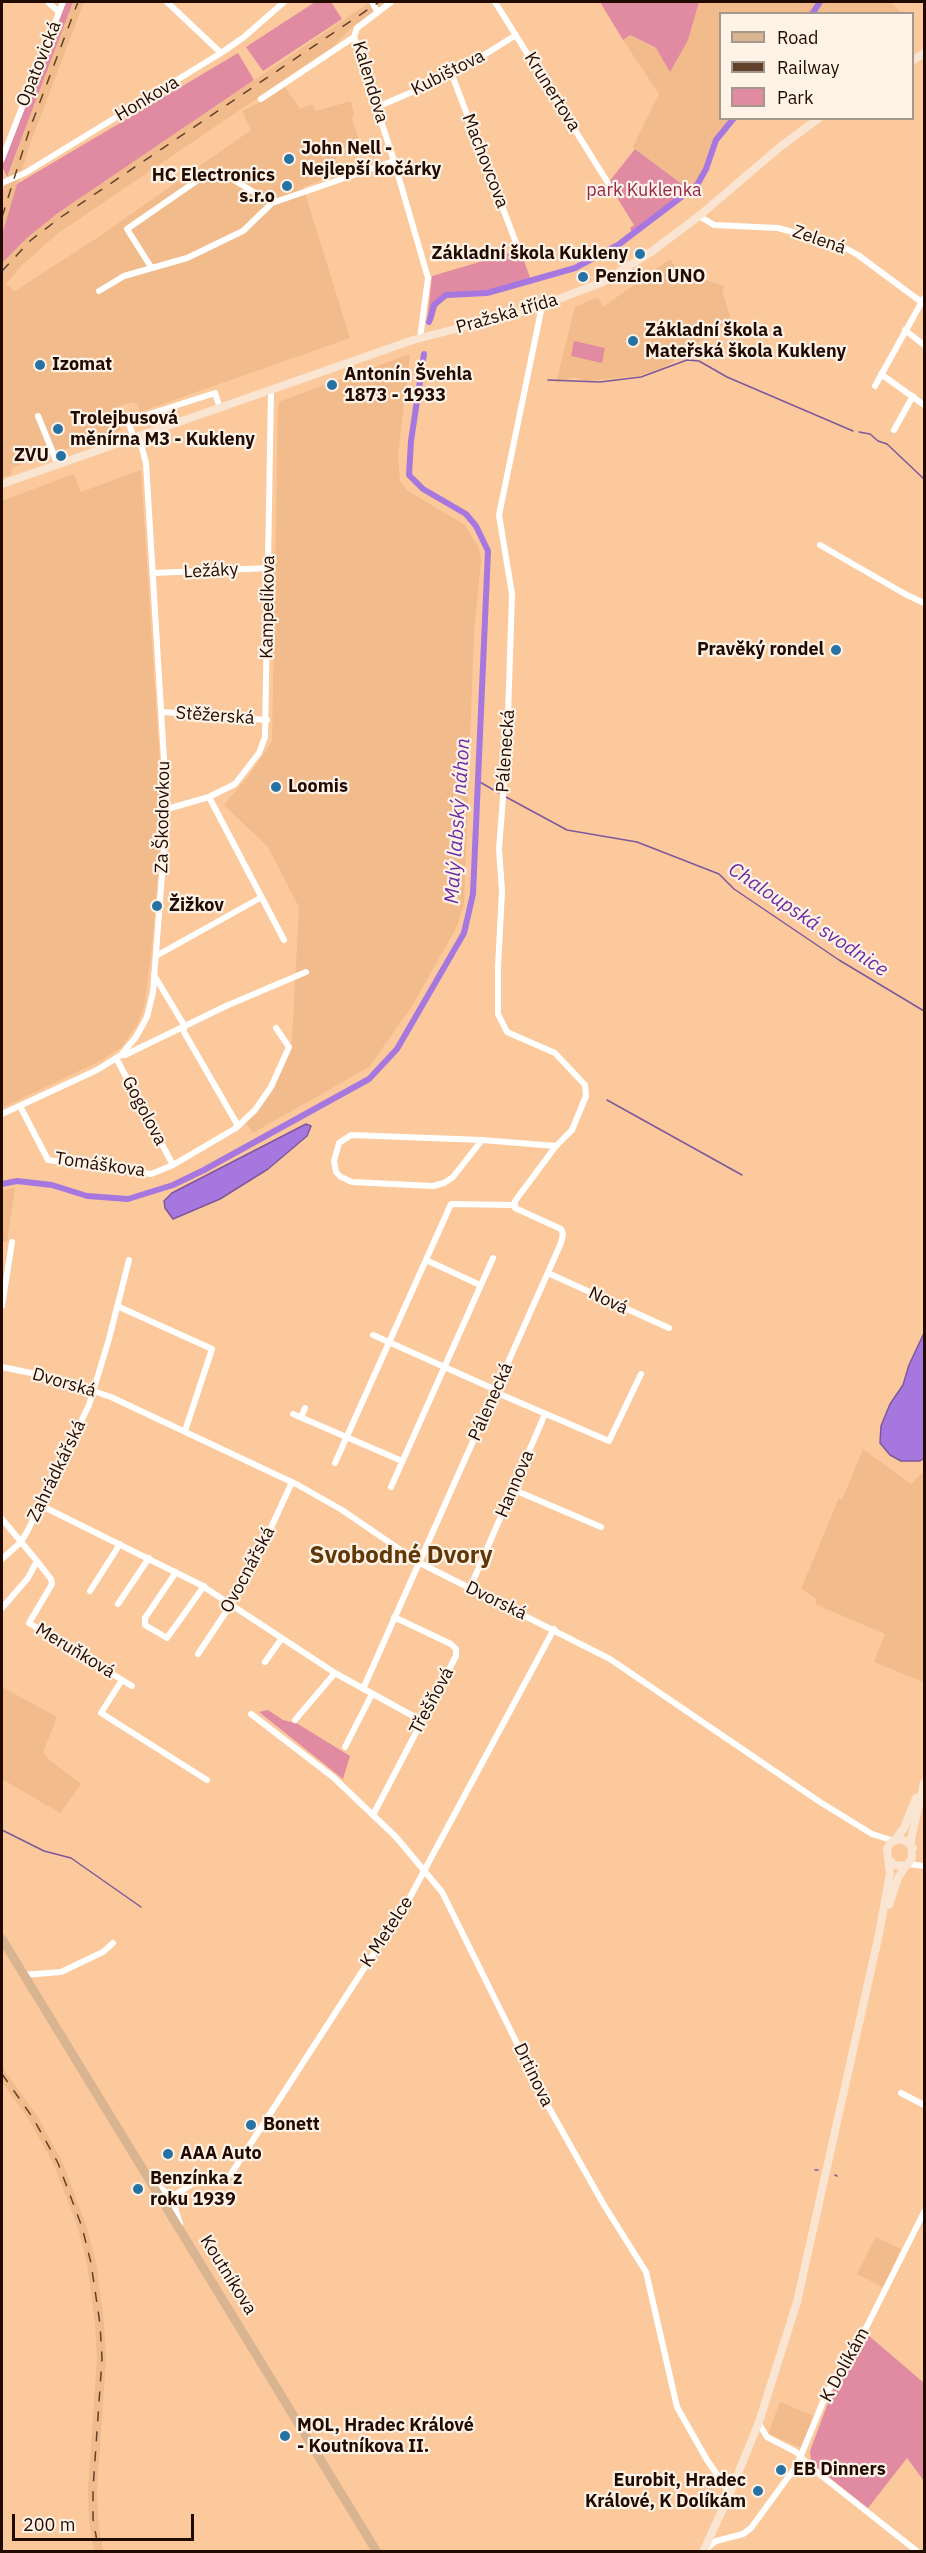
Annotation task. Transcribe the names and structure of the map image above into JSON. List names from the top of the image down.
{
  "streets": {
    "main road": ["Pražská třída", "Dvorská", "Koutníkova"],
    "street": [
      "Opatovická",
      "Kubištova",
      "Kalendova",
      "Krunertova",
      "Honkova",
      "Machovcova",
      "Zelená",
      "Ležáky",
      "Kampelíkova",
      "Stěžerská",
      "Pálenecká",
      "Za Škodovkou",
      "Gogolova",
      "Tomáškova",
      "Nová",
      "Zahrádkářská",
      "Hannova",
      "Ovocnářská",
      "Meruňková",
      "Třešňová",
      "K Metelce",
      "Drtinova",
      "K Dolíkám"
    ]
  },
  "crossings": [
    ["Kubištova", "Kalendova"],
    ["Kubištova", "Krunertova"],
    ["Kubištova", "Machovcova"],
    ["Kalendova", "Pražská třída"],
    ["Zelená", "Pražská třída"],
    ["Pražská třída", "Kampelíkova"],
    ["Pražská třída", "Pálenecká"],
    ["Pražská třída", "Za Škodovkou"],
    ["Ležáky", "Kampelíkova"],
    ["Ležáky", "Za Škodovkou"],
    ["Kampelíkova", "Stěžerská"],
    ["Kampelíkova", "Za Škodovkou"],
    ["Stěžerská", "Za Škodovkou"],
    ["Pálenecká", "Nová"],
    ["Pálenecká", "Dvorská"],
    ["Pálenecká", "Třešňová"],
    ["Za Škodovkou", "Gogolova"],
    ["Za Škodovkou", "Tomáškova"],
    ["Gogolova", "Tomáškova"],
    ["Dvorská", "Zahrádkářská"],
    ["Dvorská", "Hannova"],
    ["Dvorská", "Ovocnářská"],
    ["Dvorská", "K Metelce"],
    ["Zahrádkářská", "Meruňková"],
    ["Třešňová", "Drtinova"],
    ["K Metelce", "Drtinova"],
    ["K Metelce", "Koutníkova"]
  ],
  "districts": ["Svobodné Dvory"],
  "water": ["Malý labský náhon", "Chaloupská svodnice"],
  "parks": ["park Kuklenka"],
  "places": [
    "John Nell - Nejlepší kočárky",
    "HC Electronics s.r.o",
    "Základní škola Kukleny",
    "Penzion UNO",
    "Základní škola a Mateřská škola Kukleny",
    "Izomat",
    "Antonín Švehla 1873 - 1933",
    "Trolejbusová měnírna M3 - Kukleny",
    "ZVU",
    "Pravěký rondel",
    "Loomis",
    "Žižkov",
    "Bonett",
    "AAA Auto",
    "Benzínka z roku 1939",
    "MOL, Hradec Králové - Koutníkova II.",
    "EB Dinners",
    "Eurobit, Hradec Králové, K Dolíkám"
  ],
  "legend": ["Road", "Railway", "Park"],
  "scale_bar": "200 m"
}
